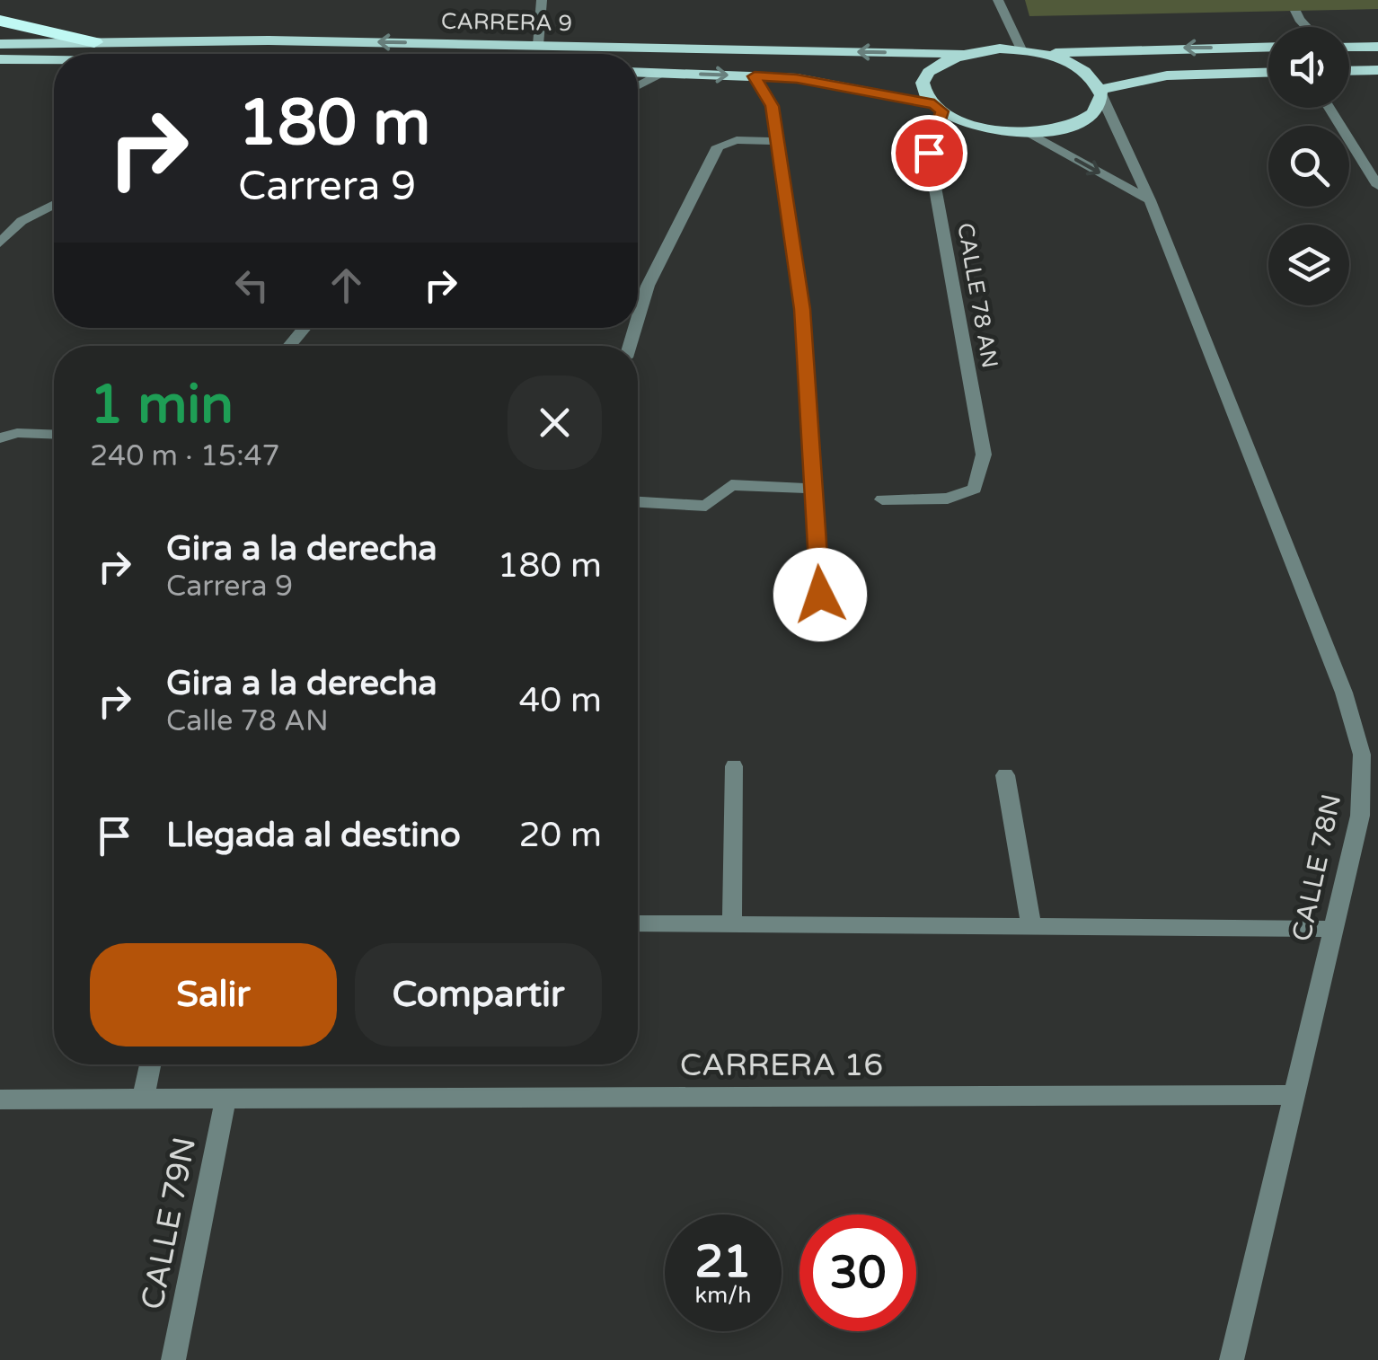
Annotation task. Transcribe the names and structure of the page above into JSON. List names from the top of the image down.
{
  "streets": {
    "main road": ["CARRERA 9"],
    "street": [
      "CALLE 78 AN",
      "CALLE 78N",
      "CARRERA 16",
      "CALLE 79N"
    ]
  },
  "crossings": [
    ["CALLE 78N", "CARRERA 16"],
    ["CARRERA 16", "CALLE 79N"]
  ],
  "page": {
    "turn": ["180 m", "Carrera 9"],
    "heading": ["1 min", "240 m · 15:47"],
    "list": [
      {
        "name": "Gira a la derecha",
        "note": "Carrera 9",
        "value": "180 m"
      },
      {
        "name": "Gira a la derecha",
        "note": "Calle 78 AN",
        "value": "40 m"
      },
      {
        "name": "Llegada al destino",
        "value": "20 m"
      }
    ],
    "buttons": ["Salir", "Compartir"],
    "speed": "21 km/h",
    "limit": "30"
  }
}
